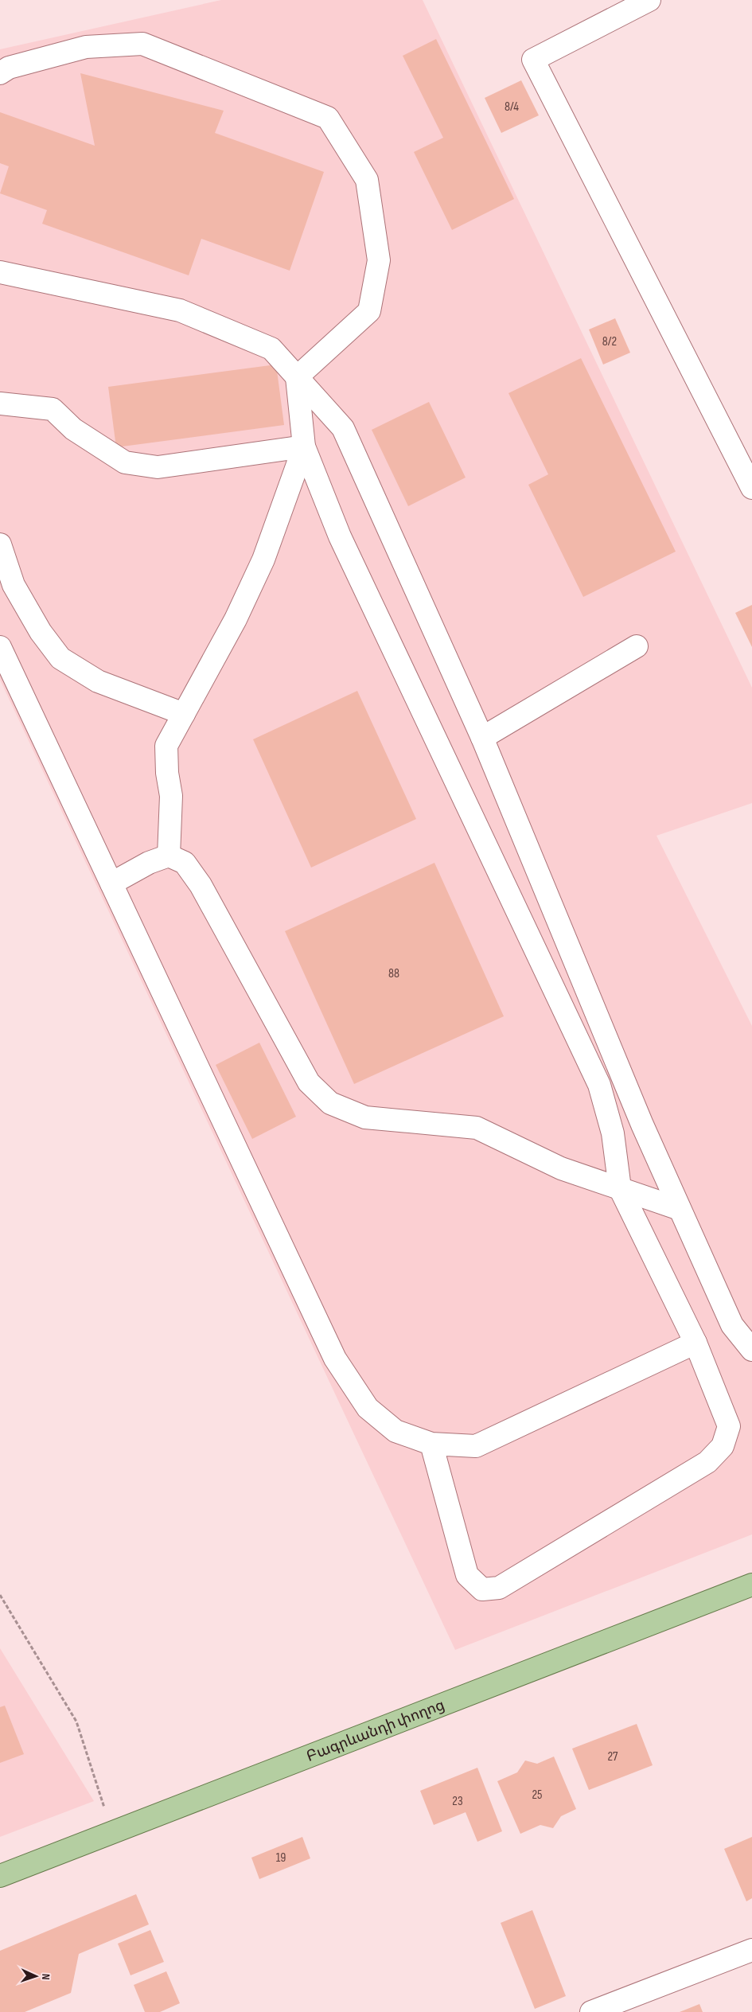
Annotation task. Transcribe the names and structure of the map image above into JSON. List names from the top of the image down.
{
  "streets": {
    "main road": ["Բագրևանդի փողոց"]
  },
  "house_numbers": [
    "8/4",
    "8/2",
    "88",
    "27",
    "25",
    "23",
    "19"
  ],
  "north": "right"
}
